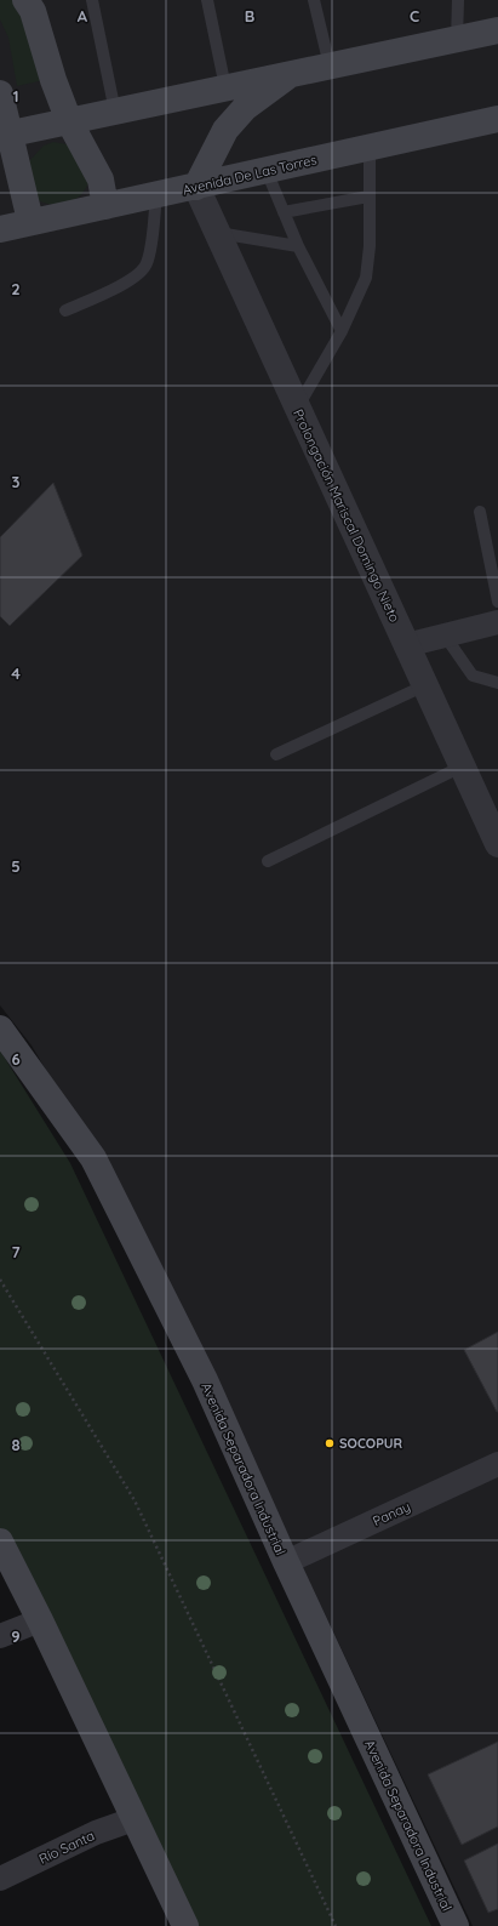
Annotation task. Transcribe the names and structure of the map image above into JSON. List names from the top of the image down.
{
  "streets": {
    "main road": ["Avenida De Las Torres", "Avenida Separadora Industrial"],
    "street": ["Prolongación Mariscal Domingo Nieto", "Panay", "Río Santa"]
  },
  "crossings": [
    ["Avenida De Las Torres", "Prolongación Mariscal Domingo Nieto"],
    ["Avenida Separadora Industrial", "Panay"]
  ],
  "places": ["SOCOPUR"],
  "grid": {
    "columns": ["A", "B", "C"],
    "rows": [
      "1",
      "2",
      "3",
      "4",
      "5",
      "6",
      "7",
      "8",
      "9"
    ]
  }
}
